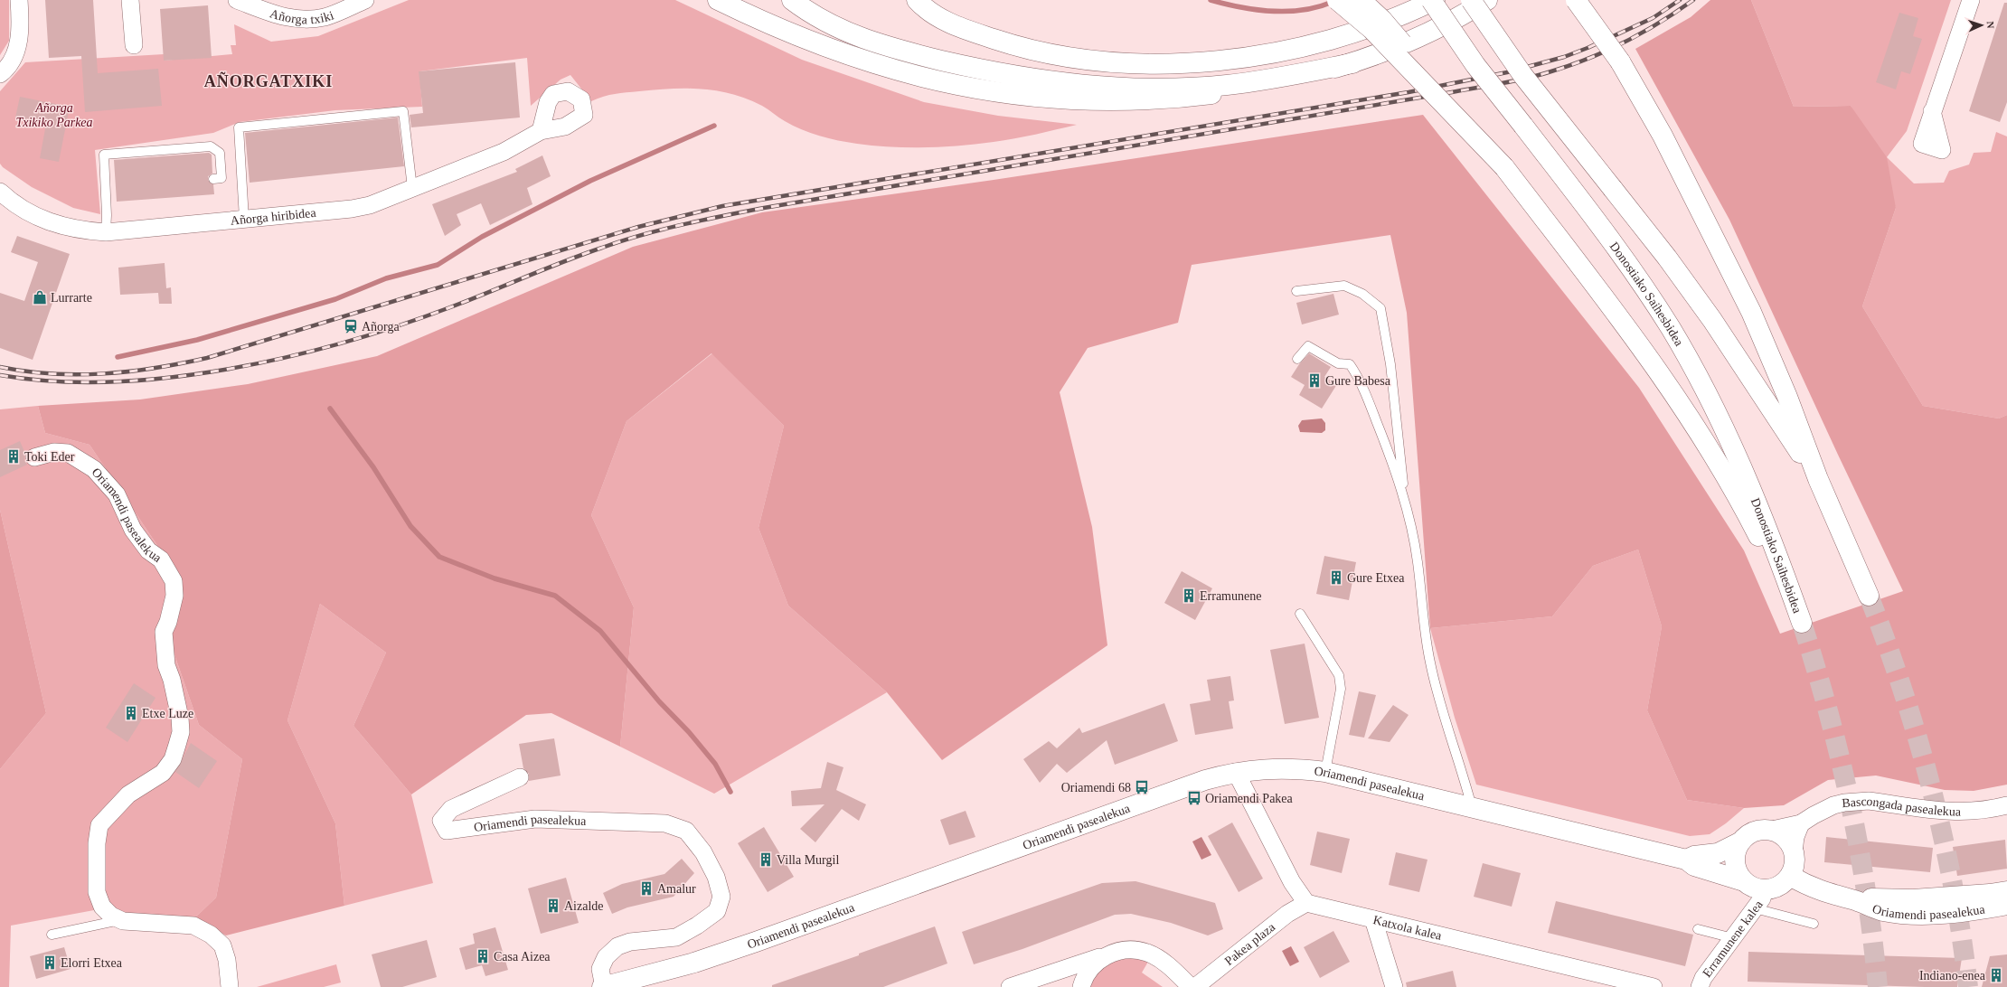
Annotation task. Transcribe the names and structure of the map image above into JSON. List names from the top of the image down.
{
  "streets": {
    "main road": ["Donostiako Saihesbidea", "Oriamendi pasealekua"],
    "street": [
      "Añorga txiki",
      "Añorga hiribidea",
      "Bascongada pasealekua",
      "Katxola kalea",
      "Erramunene kalea",
      "Pakea plaza"
    ]
  },
  "crossings": [
    ["Oriamendi pasealekua", "Bascongada pasealekua"],
    ["Oriamendi pasealekua", "Erramunene kalea"],
    ["Bascongada pasealekua", "Erramunene kalea"],
    ["Katxola kalea", "Pakea plaza"]
  ],
  "districts": ["AÑORGATXIKI"],
  "parks": ["Añorga Txikiko Parkea"],
  "places": {
    "shop": ["Lurrarte"],
    "station": ["Añorga"],
    "building": [
      "Gure Babesa",
      "Toki Eder",
      "Gure Etxea",
      "Erramunene",
      "Etxe Luze",
      "Villa Murgil",
      "Amalur",
      "Aizalde",
      "Casa Aizea",
      "Elorri Etxea",
      "Indiano-enea"
    ],
    "bus stop": ["Oriamendi 68", "Oriamendi Pakea"]
  },
  "north": "right"
}
